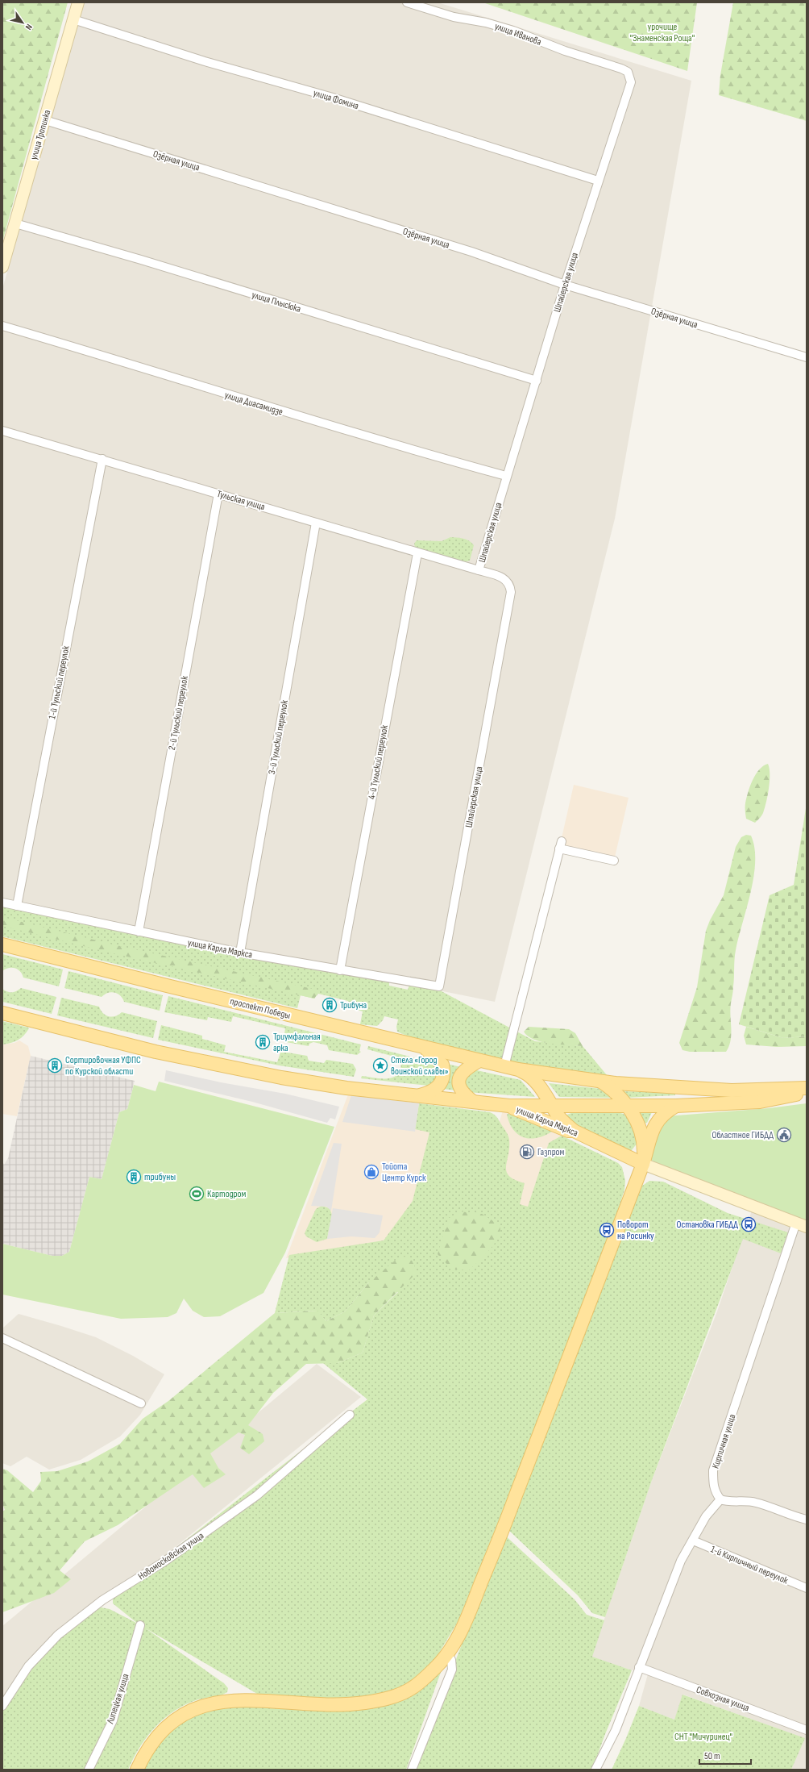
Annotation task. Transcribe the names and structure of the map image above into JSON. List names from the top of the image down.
{
  "streets": {
    "main road": ["улица Тропинка", "улица Карла Маркса", "проспект Победы"],
    "street": [
      "улица Иванова",
      "улица Фомина",
      "Озёрная улица",
      "Шпайерская улица",
      "улица Плысюка",
      "улица Диасамидзе",
      "Тульская улица",
      "1-й Тульский переулок",
      "2-й Тульский переулок",
      "3-й Тульский переулок",
      "4-й Тульский переулок",
      "Кирпичная улица",
      "Новомосковская улица",
      "1-й Кирпичный переулок",
      "Липецкая улица",
      "Совхозная улица"
    ]
  },
  "crossings": [
    ["улица Иванова", "Шпайерская улица"],
    ["улица Фомина", "улица Тропинка"],
    ["улица Фомина", "Шпайерская улица"],
    ["улица Тропинка", "Озёрная улица"],
    ["улица Тропинка", "улица Плысюка"],
    ["Озёрная улица", "Шпайерская улица"],
    ["Шпайерская улица", "улица Плысюка"],
    ["Шпайерская улица", "улица Диасамидзе"],
    ["Шпайерская улица", "Тульская улица"],
    ["Шпайерская улица", "улица Карла Маркса"],
    ["Тульская улица", "1-й Тульский переулок"],
    ["Тульская улица", "2-й Тульский переулок"],
    ["Тульская улица", "3-й Тульский переулок"],
    ["Тульская улица", "4-й Тульский переулок"],
    ["1-й Тульский переулок", "улица Карла Маркса"],
    ["2-й Тульский переулок", "улица Карла Маркса"],
    ["3-й Тульский переулок", "улица Карла Маркса"],
    ["4-й Тульский переулок", "улица Карла Маркса"],
    ["улица Карла Маркса", "Кирпичная улица"]
  ],
  "parks": ["урочище \"Знаменская Роща\"", "СНТ \"Мичуринец\""],
  "places": {
    "building": [
      "Трибуна",
      "Триумфальная арка",
      "Сортировочная УФПС по Курской области",
      "трибуны"
    ],
    "place": ["Стела «Город воинской славы»"],
    "public building": ["Областное ГИБДД"],
    "fuel station": ["Газпром"],
    "shop": ["Тойота Центр Курск"],
    "sports": ["Картодром"],
    "bus stop": ["Остановка ГИБДД", "Поворот на Росинку"]
  },
  "scale_bar": "50 m",
  "north": "bottom right"
}
